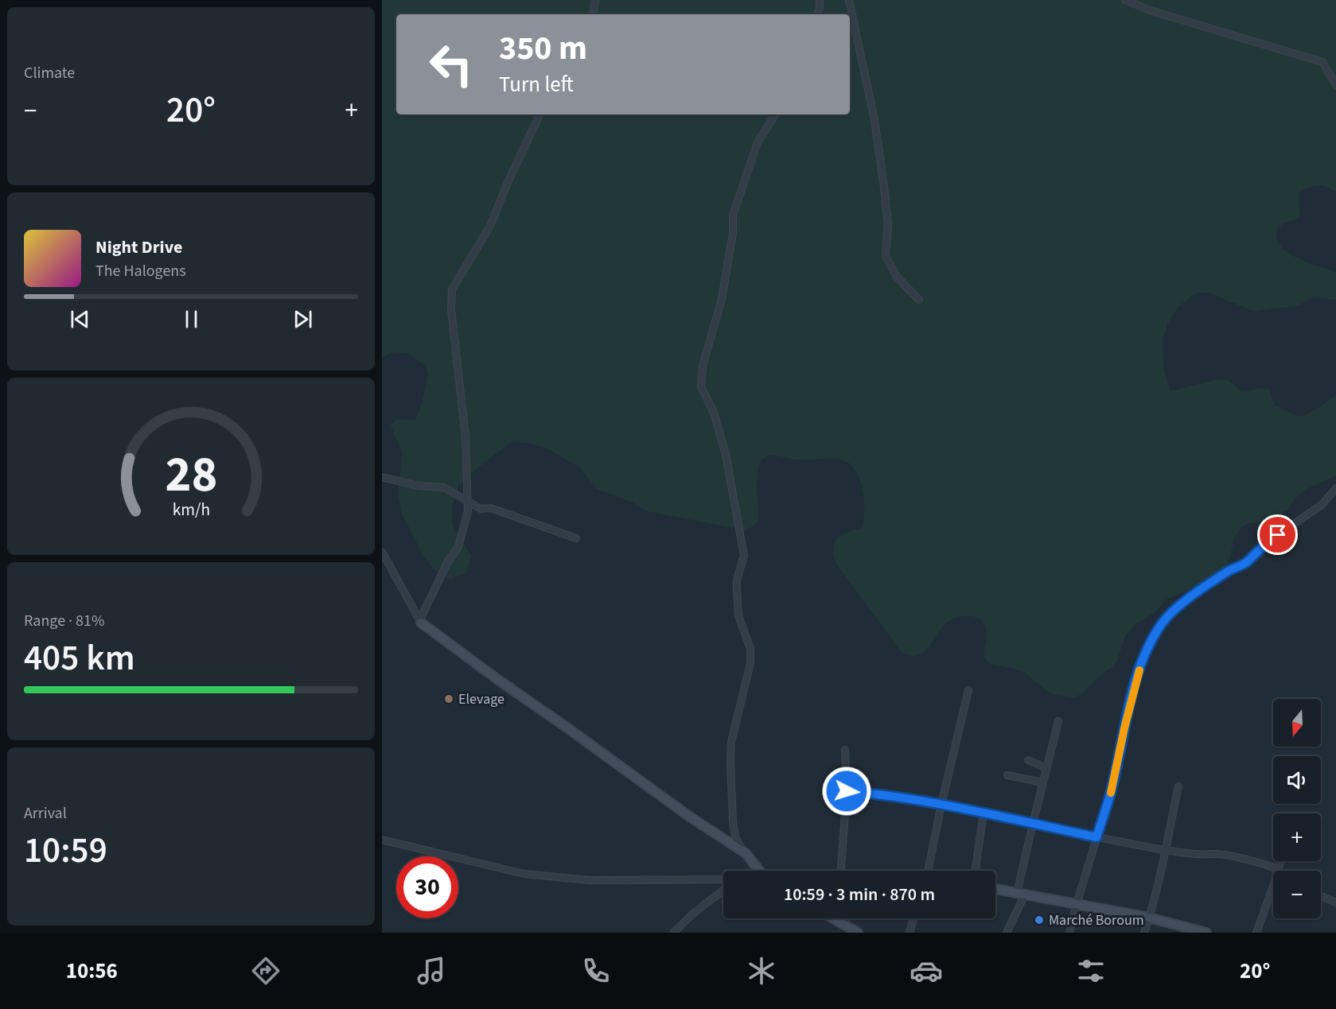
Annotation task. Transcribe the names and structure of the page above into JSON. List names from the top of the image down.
{
  "places": ["Elevage", "Marché Boroum"],
  "north": "bottom",
  "page": {
    "tile": [
      "Climate",
      ["Range · 81%", "405 km"],
      ["Arrival", "10:59"]
    ],
    "turn": ["350 m", "Turn left"],
    "heat": ["−", "20°", "+"],
    "song": ["Night Drive", "The Halogens"],
    "map_buttons": ["+", "−"],
    "limit": "30",
    "trip": "10:59 · 3 min · 870 m",
    "tabs": ["10:56", "20°"],
    "gauge": ["28", "km/h"]
  }
}
